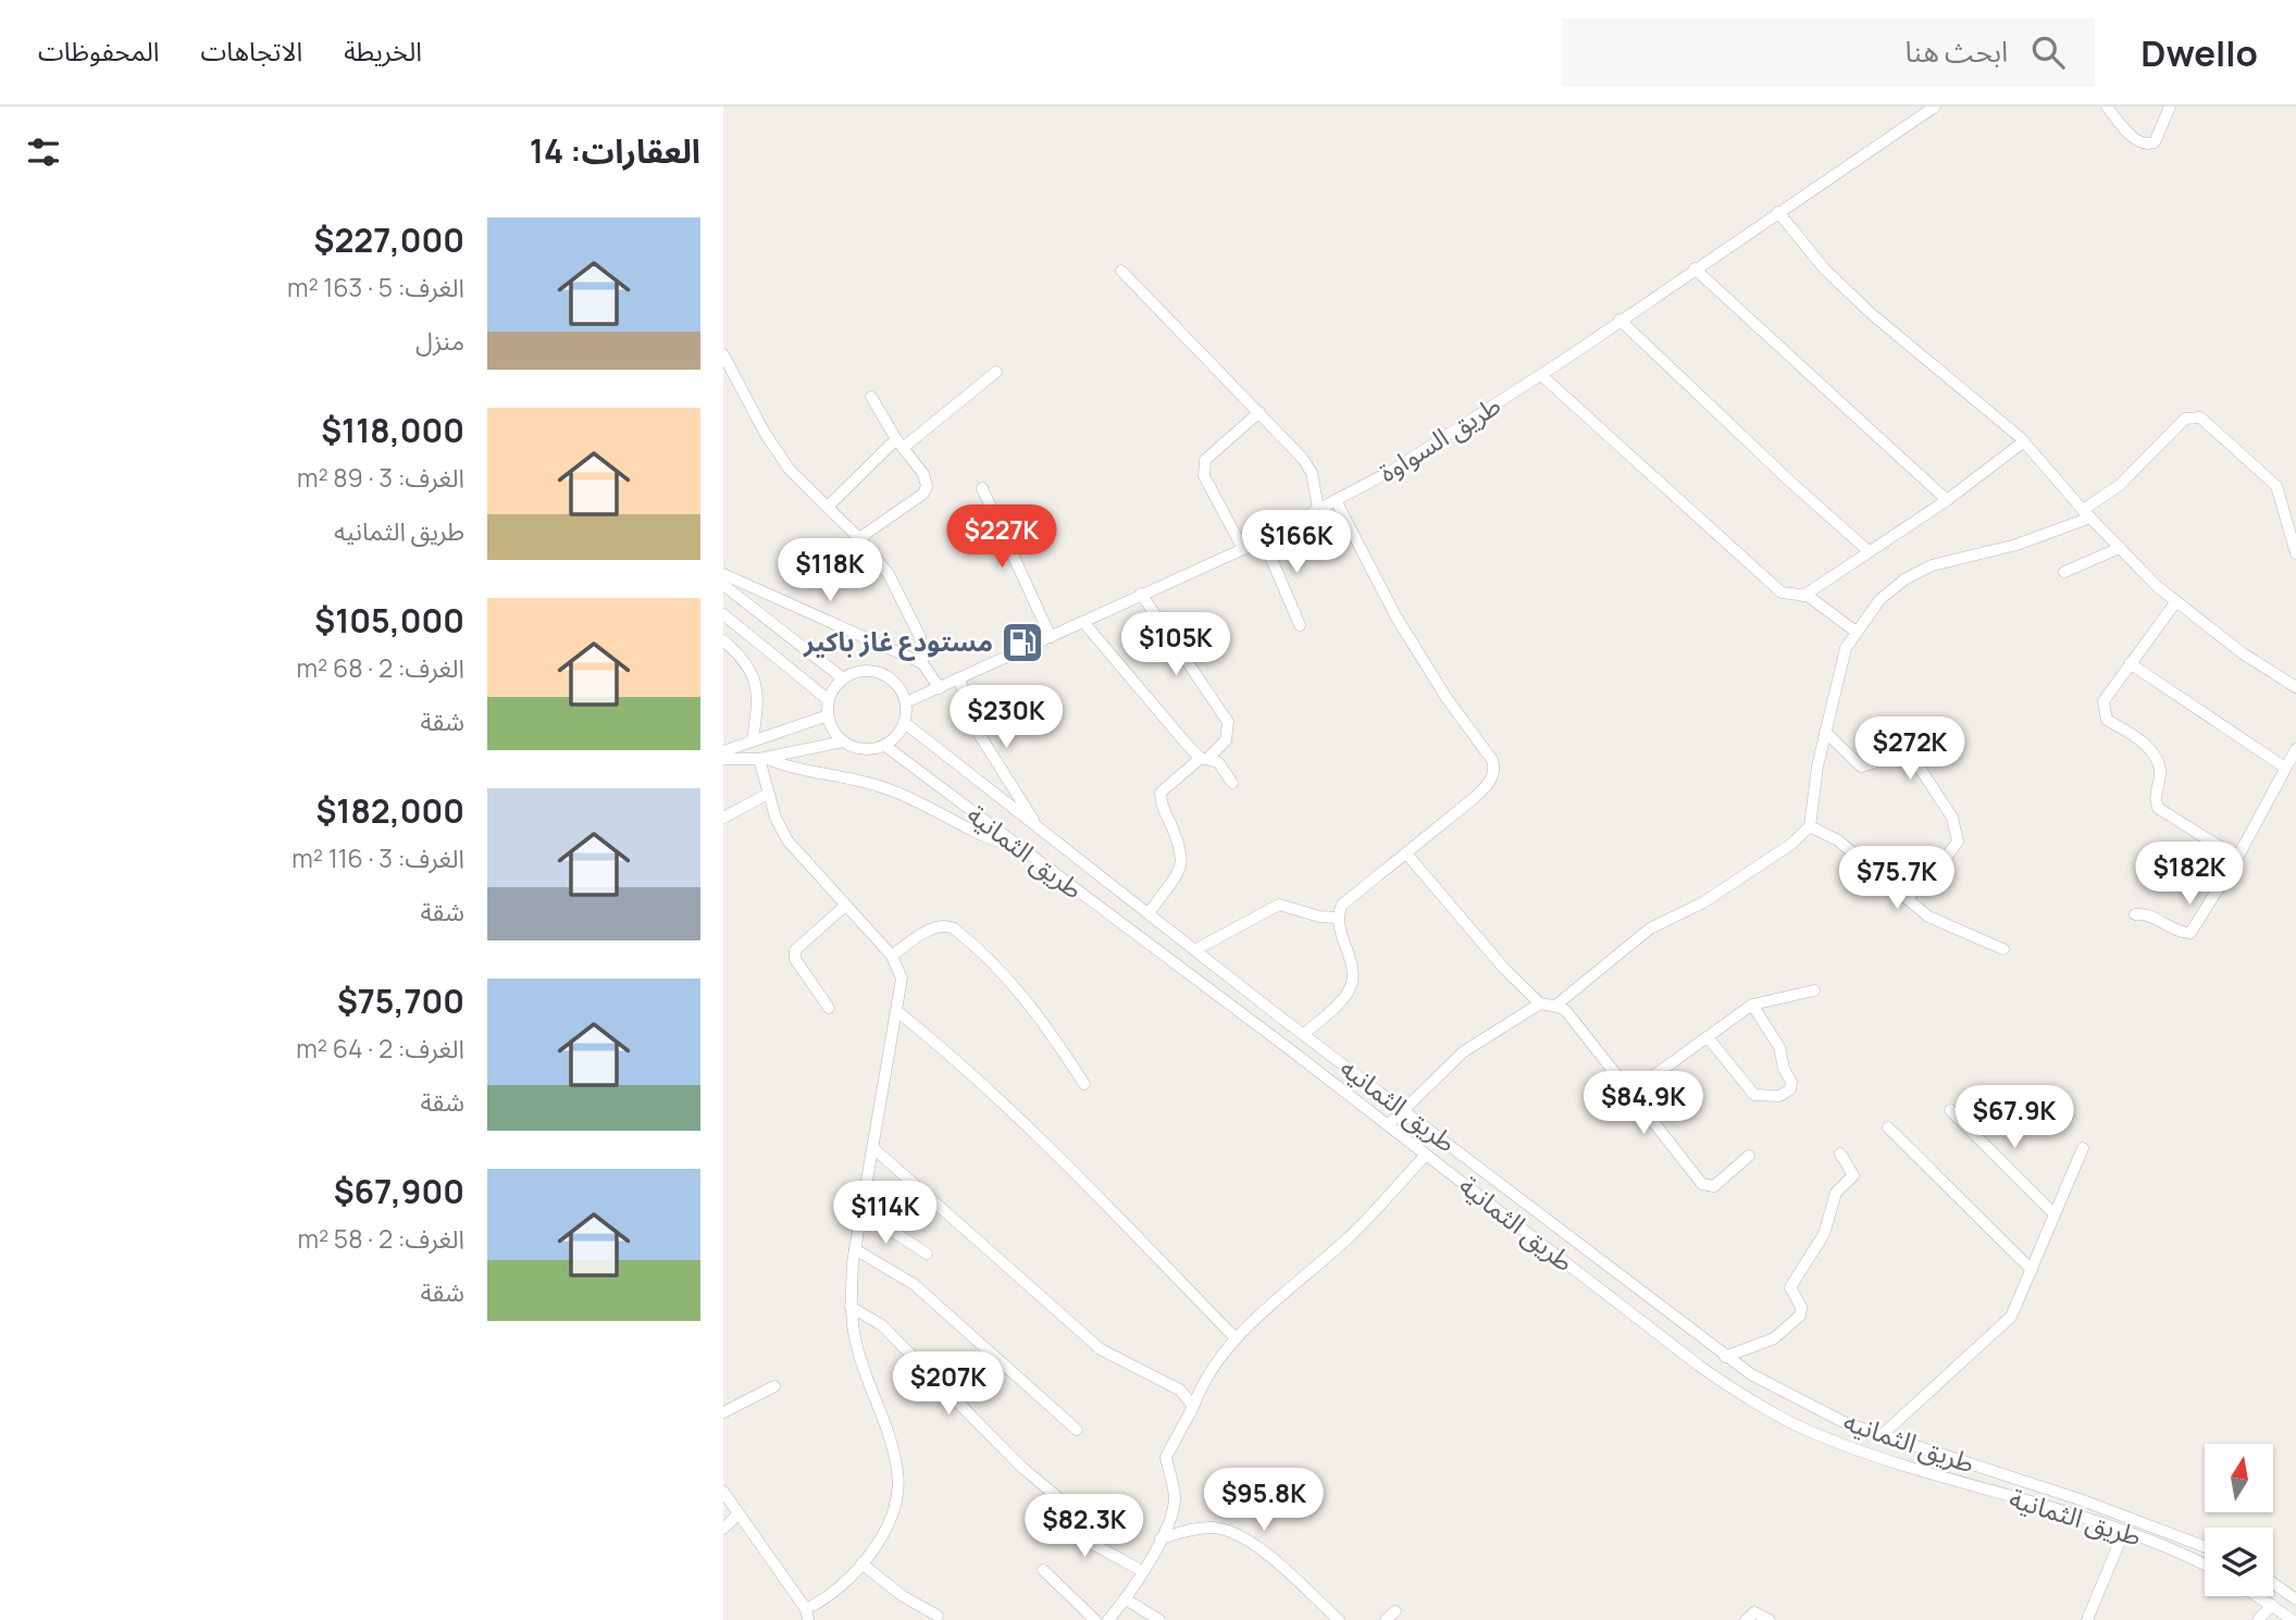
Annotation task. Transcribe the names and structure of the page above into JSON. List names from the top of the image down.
{
  "streets": {
    "street": ["طريق السواوة", "طريق الثمانية", "طريق الثمانيه"]
  },
  "crossings": [
    ["طريق السواوة", "طريق الثمانية"],
    ["طريق السواوة", "طريق الثمانيه"],
    ["طريق الثمانية", "طريق الثمانيه"]
  ],
  "places": {
    "fuel station": ["مستودع غاز باكير"]
  },
  "north": "top",
  "page": {
    "header": "Dwello",
    "search": "ابحث هنا",
    "nav": ["الخريطة", "الاتجاهات", "المحفوظات"],
    "heading": "العقارات: 14",
    "list": [
      {
        "name": "$227,000",
        "note": "الغرف: 5 · 163 m² · منزل"
      },
      {
        "name": "$118,000",
        "note": "الغرف: 3 · 89 m² · طريق الثمانيه"
      },
      {
        "name": "$105,000",
        "note": "الغرف: 2 · 68 m² · شقة"
      },
      {
        "name": "$182,000",
        "note": "الغرف: 3 · 116 m² · شقة"
      },
      {
        "name": "$75,700",
        "note": "الغرف: 2 · 64 m² · شقة"
      },
      {
        "name": "$67,900",
        "note": "الغرف: 2 · 58 m² · شقة"
      }
    ],
    "price": [
      "$227K",
      "$166K",
      "$118K",
      "$105K",
      "$230K",
      "$272K",
      "$182K",
      "$75.7K",
      "$84.9K",
      "$67.9K",
      "$114K",
      "$207K",
      "$95.8K",
      "$82.3K"
    ]
  }
}
